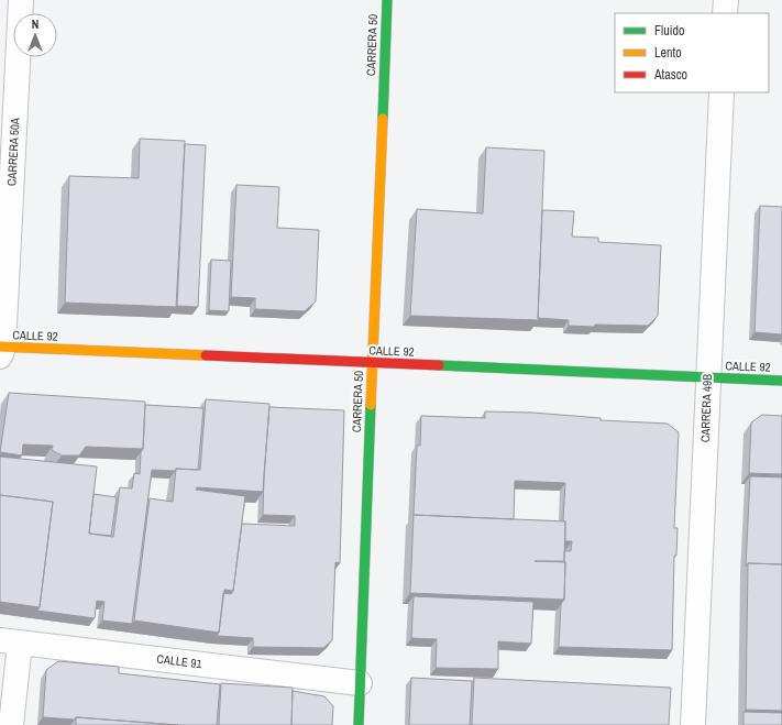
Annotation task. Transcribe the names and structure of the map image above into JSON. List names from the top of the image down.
{
  "streets": {
    "street": [
      "CARRERA 50",
      "CARRERA 50A",
      "CALLE 92",
      "CARRERA 49B",
      "CALLE 91"
    ]
  },
  "crossings": [
    ["CARRERA 50", "CALLE 92"],
    ["CARRERA 50", "CALLE 91"],
    ["CARRERA 50A", "CALLE 92"],
    ["CALLE 92", "CARRERA 49B"]
  ],
  "legend": ["Fluido", "Lento", "Atasco"],
  "north": "top"
}
